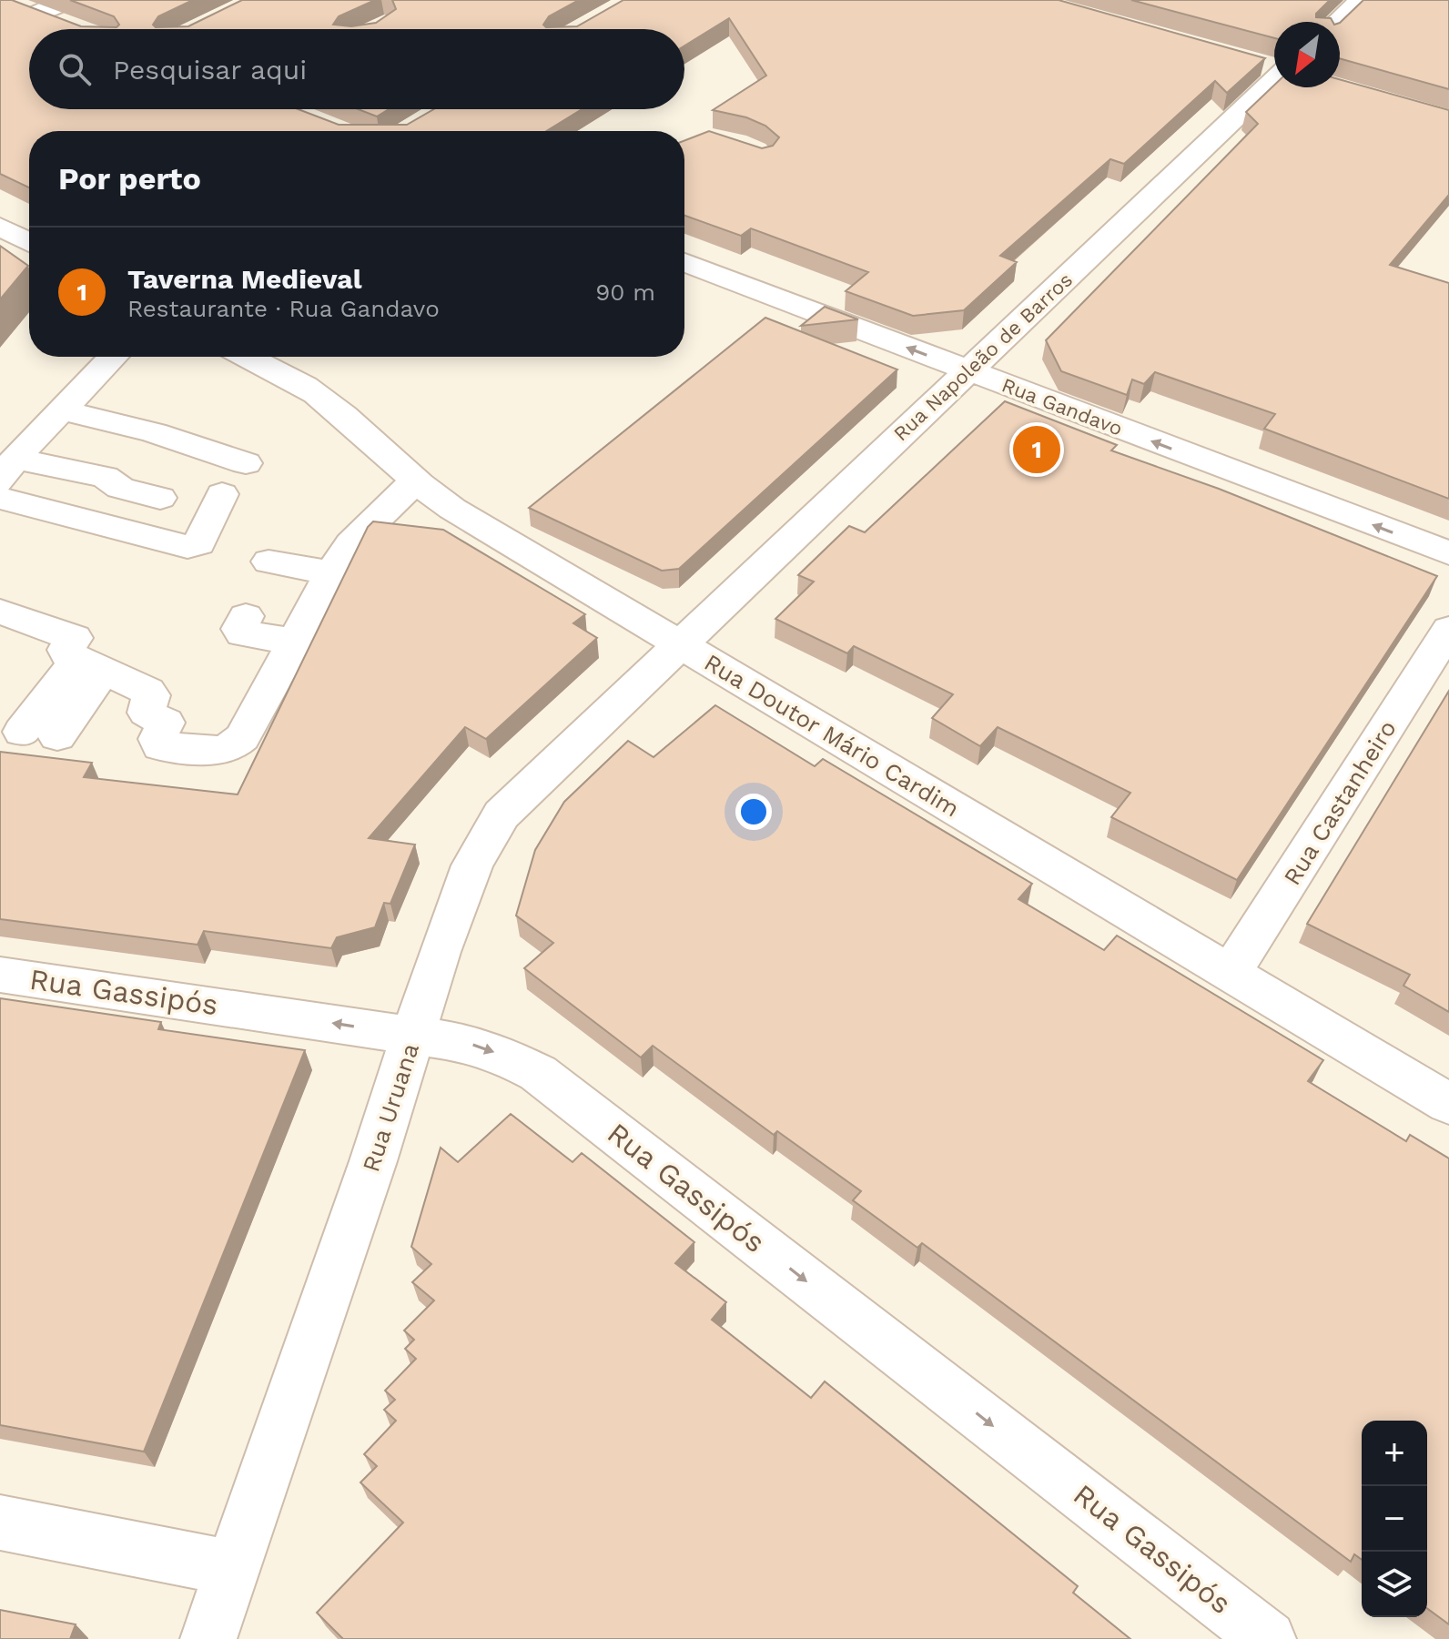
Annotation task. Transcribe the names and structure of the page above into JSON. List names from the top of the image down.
{
  "streets": {
    "street": [
      "Rua Napoleão de Barros",
      "Rua Gandavo",
      "Rua Doutor Mário Cardim",
      "Rua Castanheiro",
      "Rua Gassipós",
      "Rua Uruana"
    ]
  },
  "crossings": [
    ["Rua Napoleão de Barros", "Rua Gandavo"],
    ["Rua Napoleão de Barros", "Rua Doutor Mário Cardim"],
    ["Rua Napoleão de Barros", "Rua Uruana"],
    ["Rua Doutor Mário Cardim", "Rua Castanheiro"],
    ["Rua Doutor Mário Cardim", "Rua Uruana"],
    ["Rua Gassipós", "Rua Uruana"]
  ],
  "one_way": ["Rua Gandavo"],
  "north": "bottom left",
  "page": {
    "search": "Pesquisar aqui",
    "heading": "Por perto",
    "list": [
      {
        "mark": "1",
        "name": "Taverna Medieval",
        "note": "Restaurante · Rua Gandavo",
        "value": "90 m"
      }
    ],
    "pins": "1",
    "map_buttons": ["+", "−"]
  }
}
